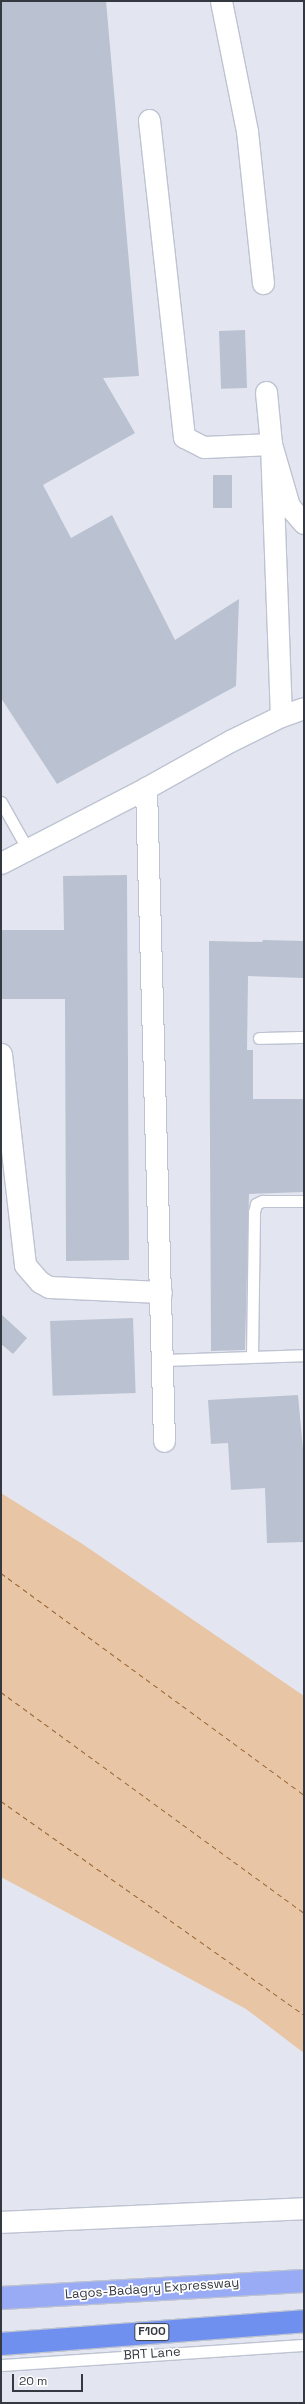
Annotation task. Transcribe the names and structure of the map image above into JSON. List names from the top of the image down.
{
  "streets": {
    "highway": ["F100"],
    "main road": ["Lagos-Badagry Expressway"],
    "lane": ["BRT Lane"]
  },
  "scale_bar": "20 m"
}
